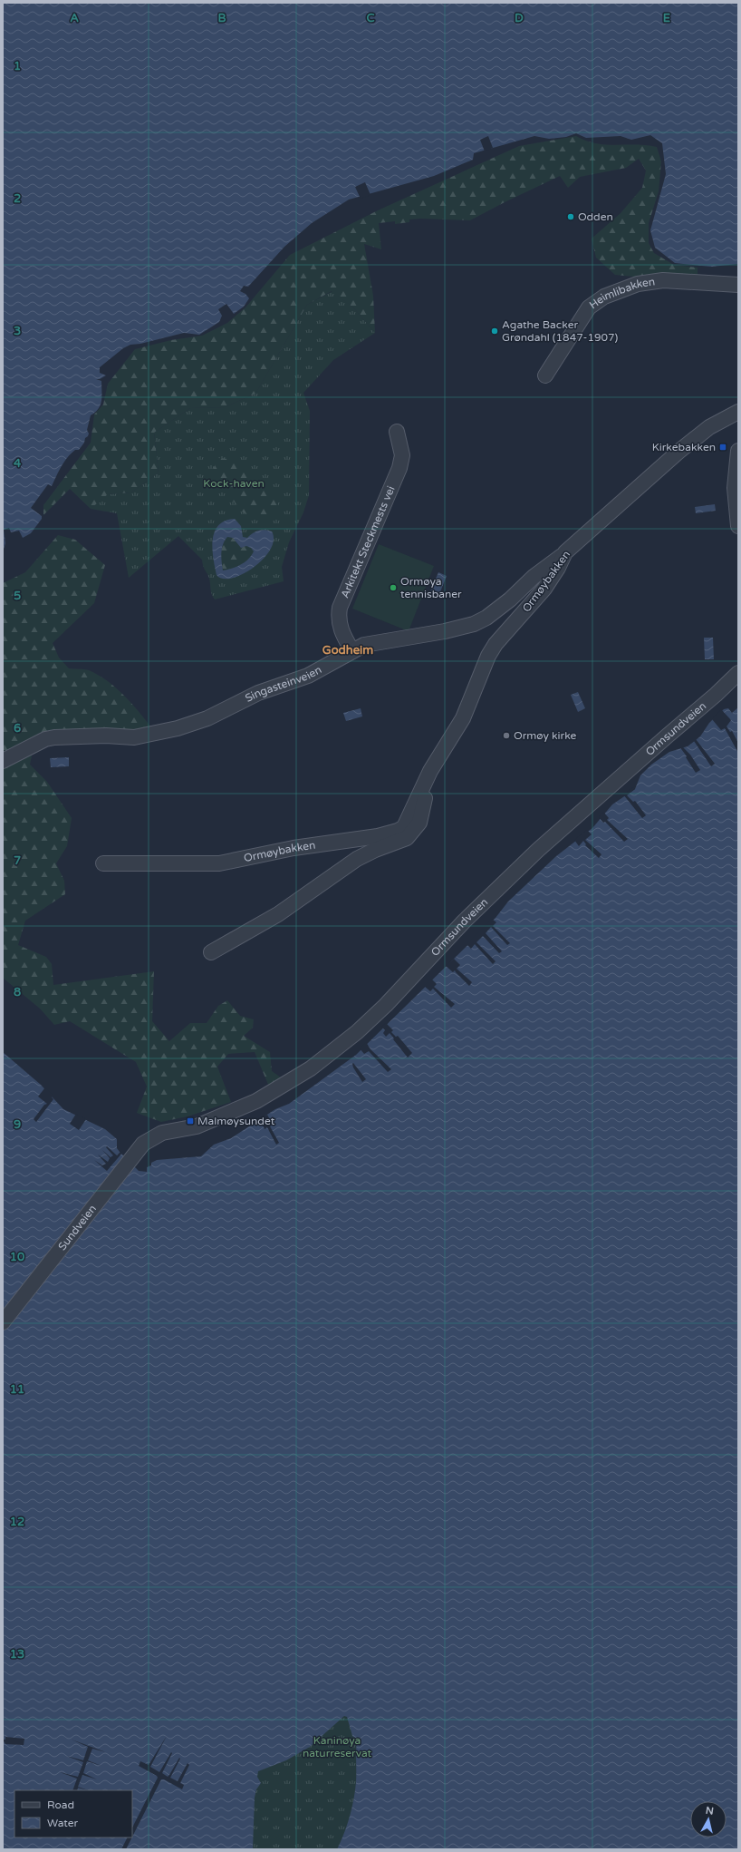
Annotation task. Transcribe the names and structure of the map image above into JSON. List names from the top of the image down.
{
  "streets": {
    "street": [
      "Heimlibakken",
      "Arkitekt Steckmests vei",
      "Ormøybakken",
      "Singasteinveien",
      "Ormsundveien",
      "Sundveien"
    ]
  },
  "crossings": [
    ["Arkitekt Steckmests vei", "Singasteinveien"],
    ["Ormøybakken", "Singasteinveien"],
    ["Ormsundveien", "Sundveien"]
  ],
  "districts": ["Godheim"],
  "parks": ["Kock-haven", "Kaninøya naturreservat"],
  "places": {
    "other": [
      "Odden",
      "Agathe Backer Grøndahl (1847-1907)",
      "Ormøya tennisbaner",
      "Ormøy kirke"
    ],
    "transit": ["Kirkebakken", "Malmøysundet"]
  },
  "legend": ["Road", "Water"],
  "north": "top",
  "grid": {
    "columns": [
      "A",
      "B",
      "C",
      "D",
      "E"
    ],
    "rows": [
      "1",
      "2",
      "3",
      "4",
      "5",
      "6",
      "7",
      "8",
      "9",
      "10",
      "11",
      "12",
      "13"
    ]
  }
}
